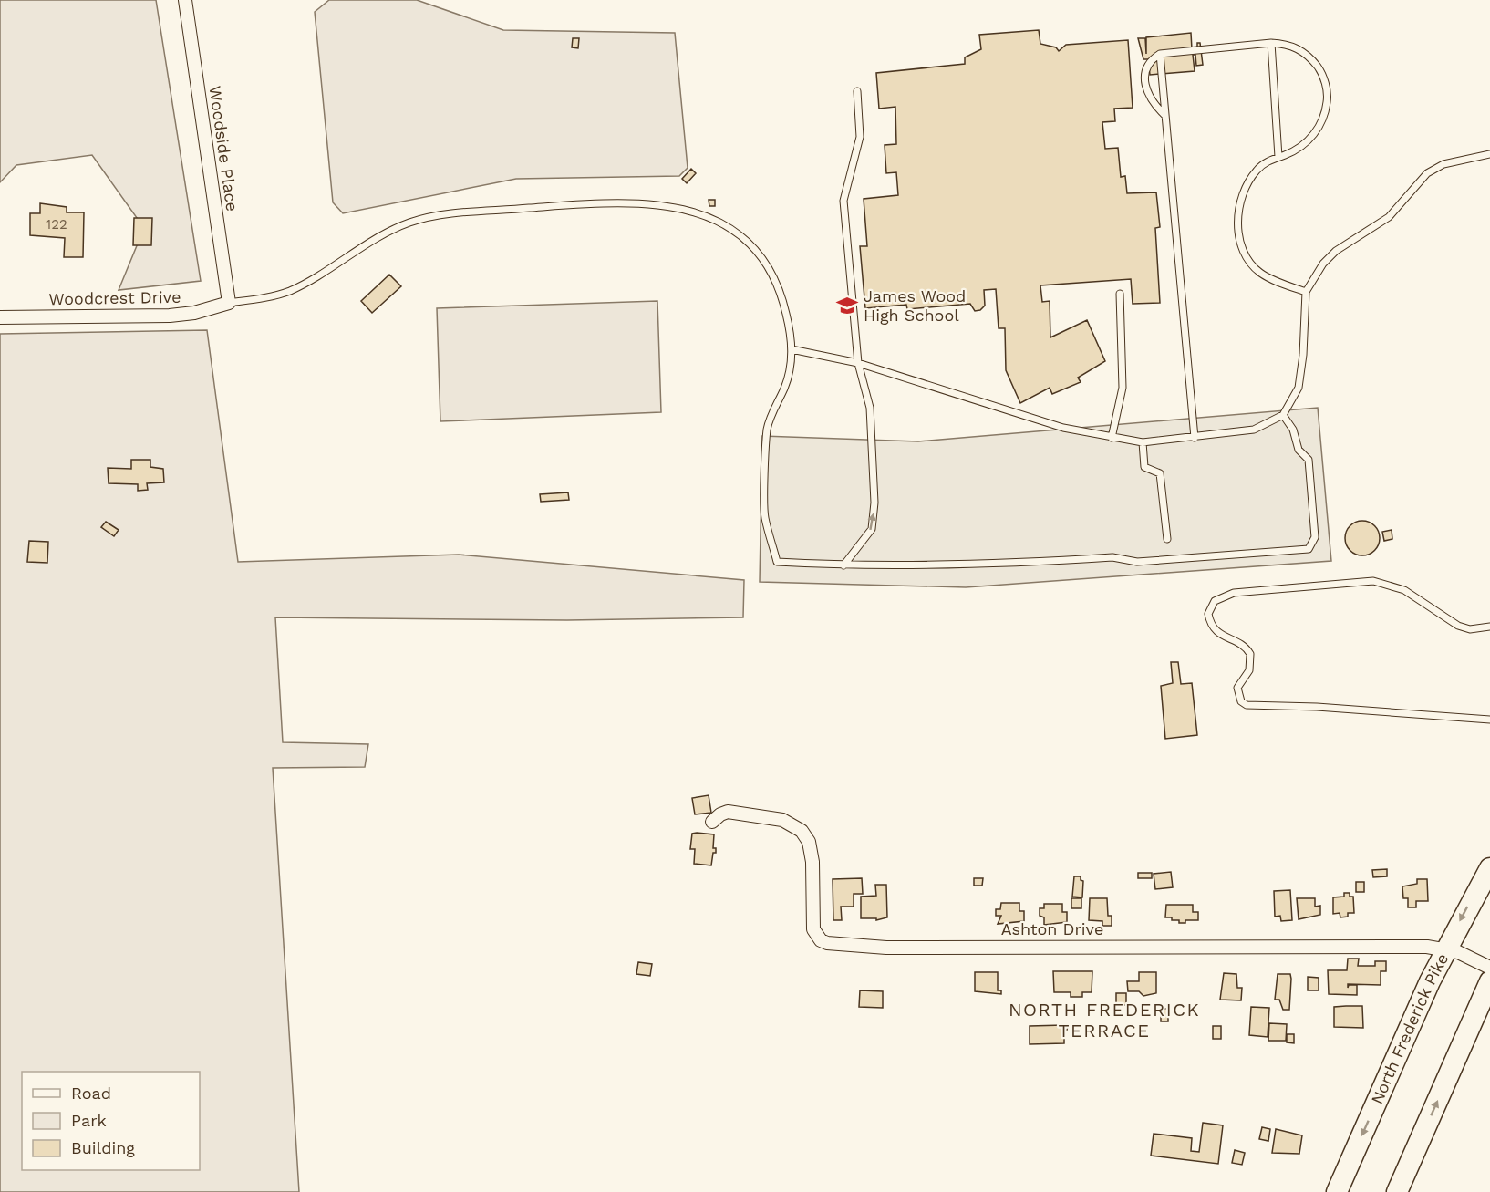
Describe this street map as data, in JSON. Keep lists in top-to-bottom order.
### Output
{
  "streets": {
    "highway": ["North Frederick Pike"],
    "street": ["Woodside Place", "Woodcrest Drive", "Ashton Drive"]
  },
  "crossings": [
    ["Woodside Place", "Woodcrest Drive"],
    ["Ashton Drive", "North Frederick Pike"]
  ],
  "districts": ["NORTH FREDERICK TERRACE"],
  "places": {
    "school or university": ["James Wood High School"]
  },
  "house_numbers": ["122"],
  "legend": ["Road", "Park", "Building"]
}
